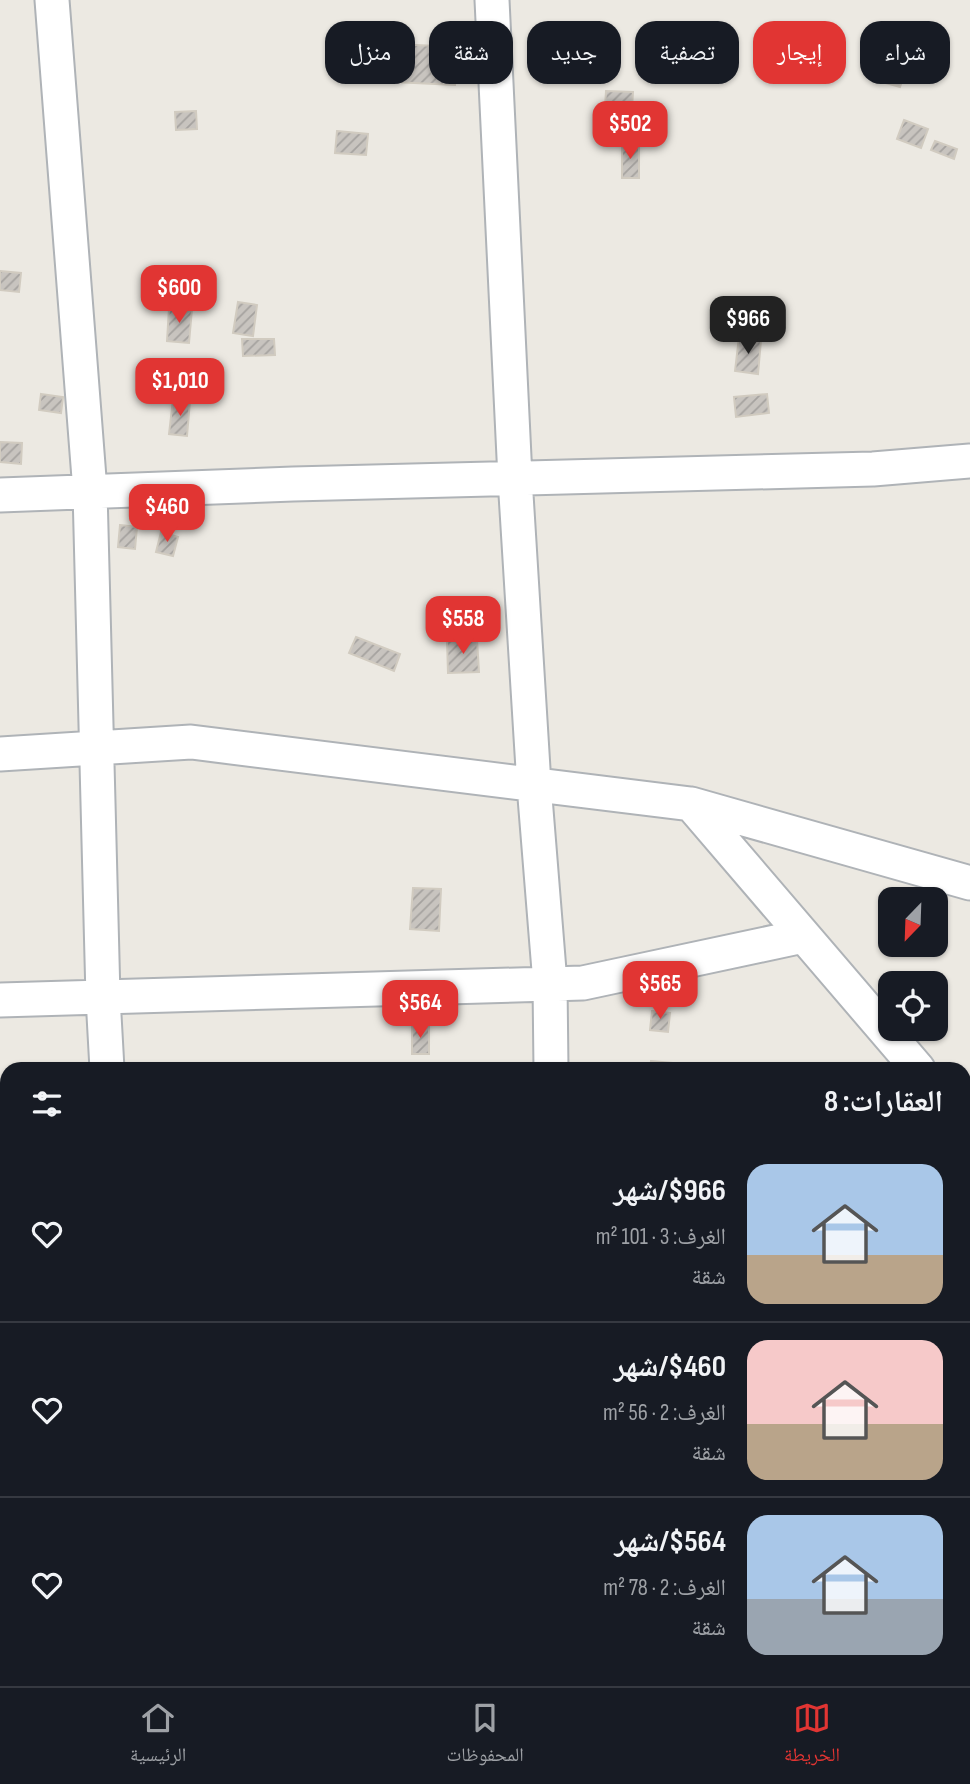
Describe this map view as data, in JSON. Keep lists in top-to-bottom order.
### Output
{
  "north": "bottom left",
  "page": {
    "chip": [
      "شراء",
      "إيجار",
      "تصفية",
      "جديد",
      "شقة",
      "منزل"
    ],
    "price": [
      "$502",
      "$600",
      "$966",
      "$1,010",
      "$460",
      "$558",
      "$565",
      "$564"
    ],
    "heading": "العقارات: 8",
    "list": [
      {
        "name": "$966/شهر",
        "note": "الغرف: 3 · 101 m² · شقة"
      },
      {
        "name": "$460/شهر",
        "note": "الغرف: 2 · 56 m² · شقة"
      },
      {
        "name": "$564/شهر",
        "note": "الغرف: 2 · 78 m² · شقة"
      }
    ],
    "tabs": ["الخريطة", "المحفوظات", "الرئيسية"]
  }
}
